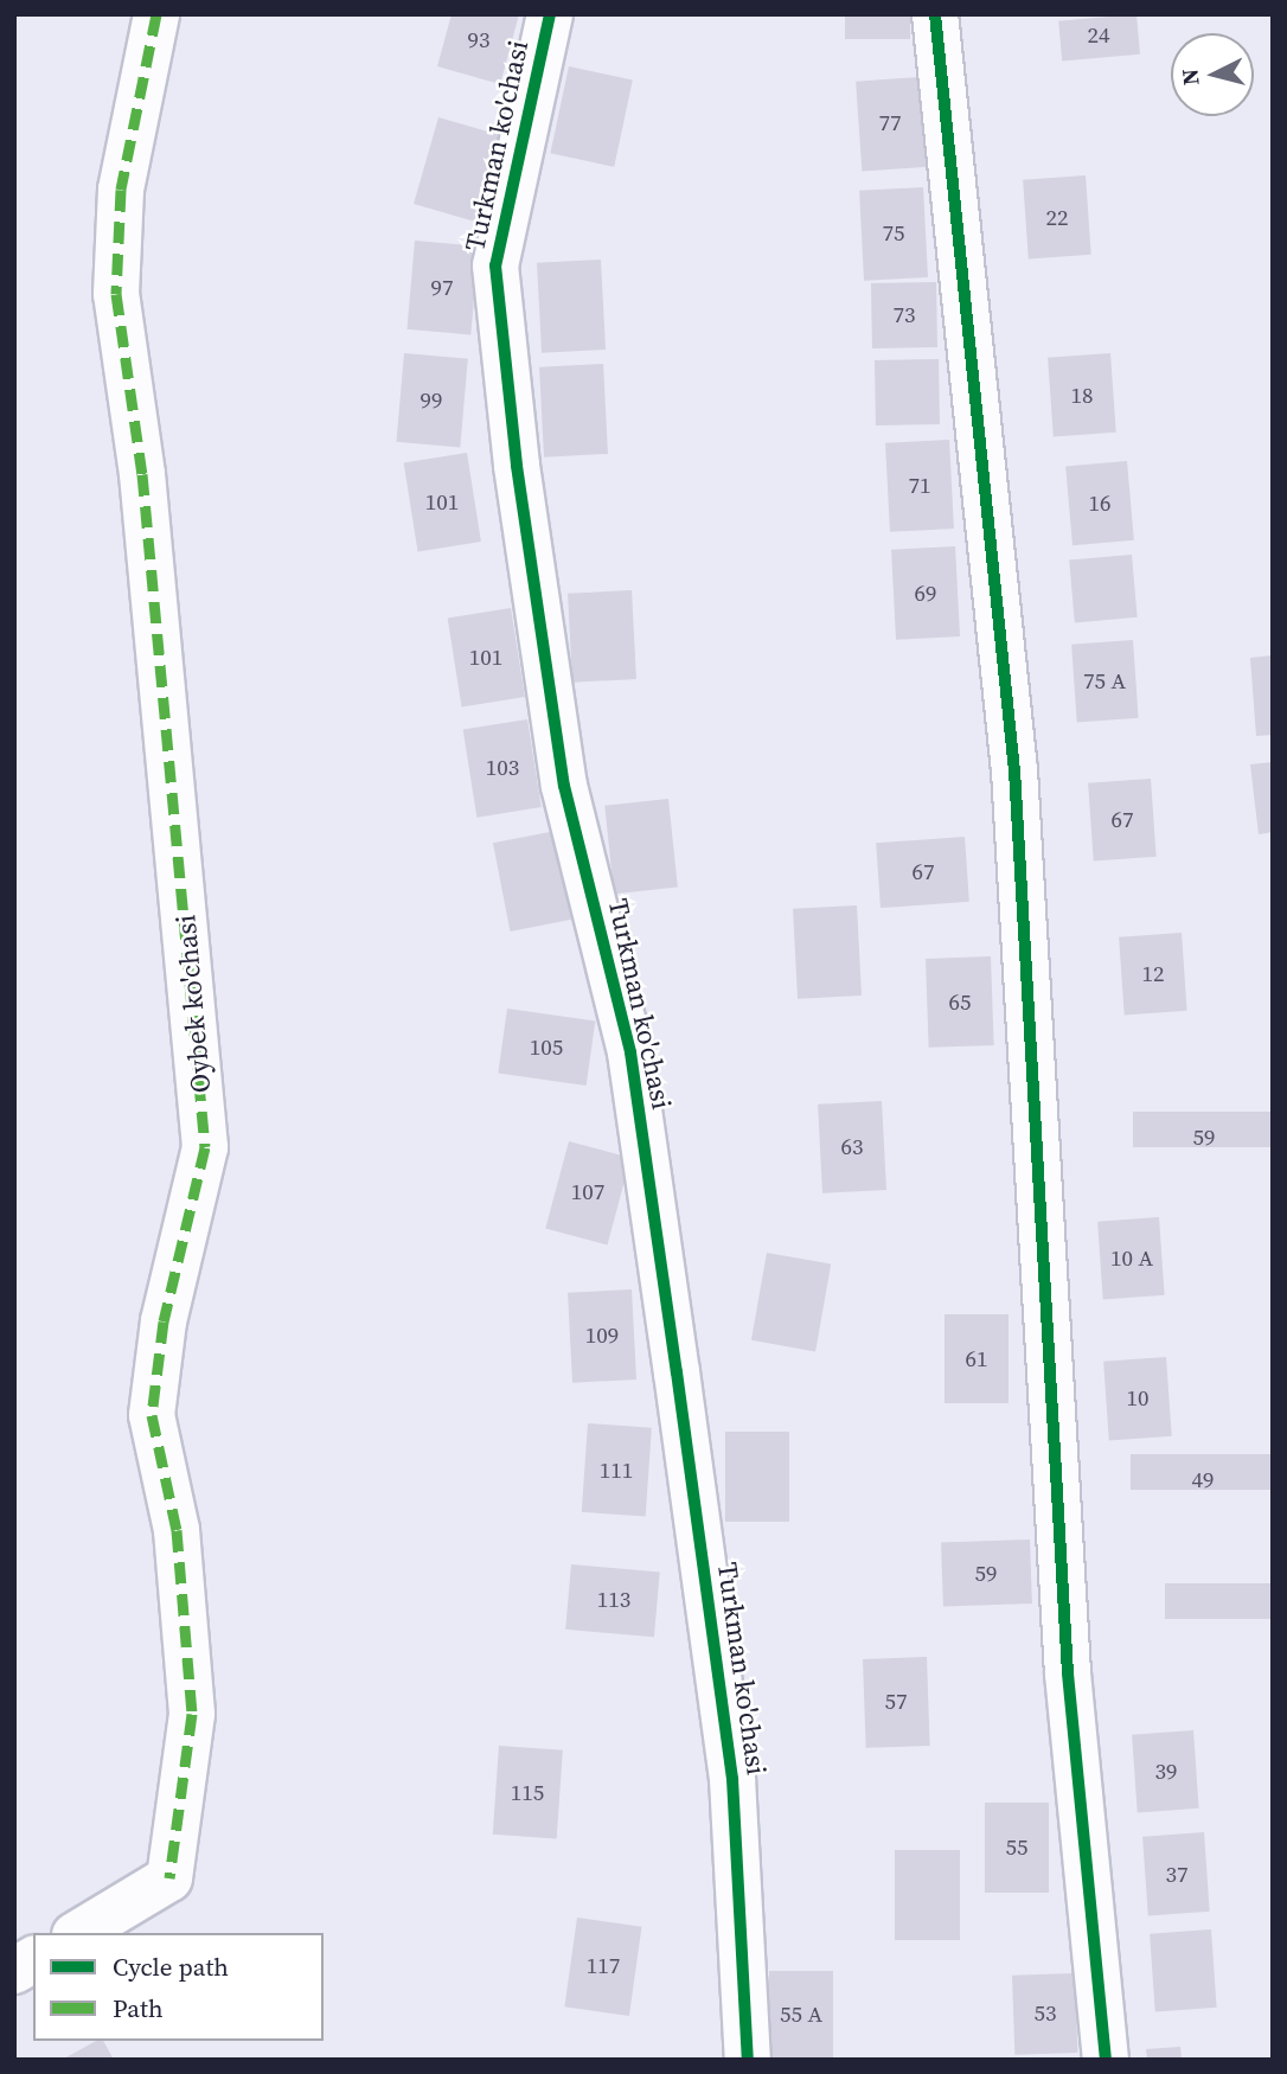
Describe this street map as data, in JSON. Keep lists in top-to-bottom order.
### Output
{
  "streets": {
    "street": ["Turkman ko'chasi", "Oybek ko'chasi"]
  },
  "house_numbers": [
    "24",
    "93",
    "77",
    "22",
    "75",
    "97",
    "73",
    "18",
    "99",
    "71",
    "101",
    "16",
    "69",
    "101",
    "75 А",
    "103",
    "67",
    "67",
    "12",
    "65",
    "105",
    "59",
    "63",
    "107",
    "10 А",
    "109",
    "61",
    "10",
    "111",
    "49",
    "59",
    "113",
    "57",
    "39",
    "115",
    "55",
    "37",
    "117",
    "53",
    "55 А"
  ],
  "legend": ["Cycle path", "Path"],
  "north": "left"
}
